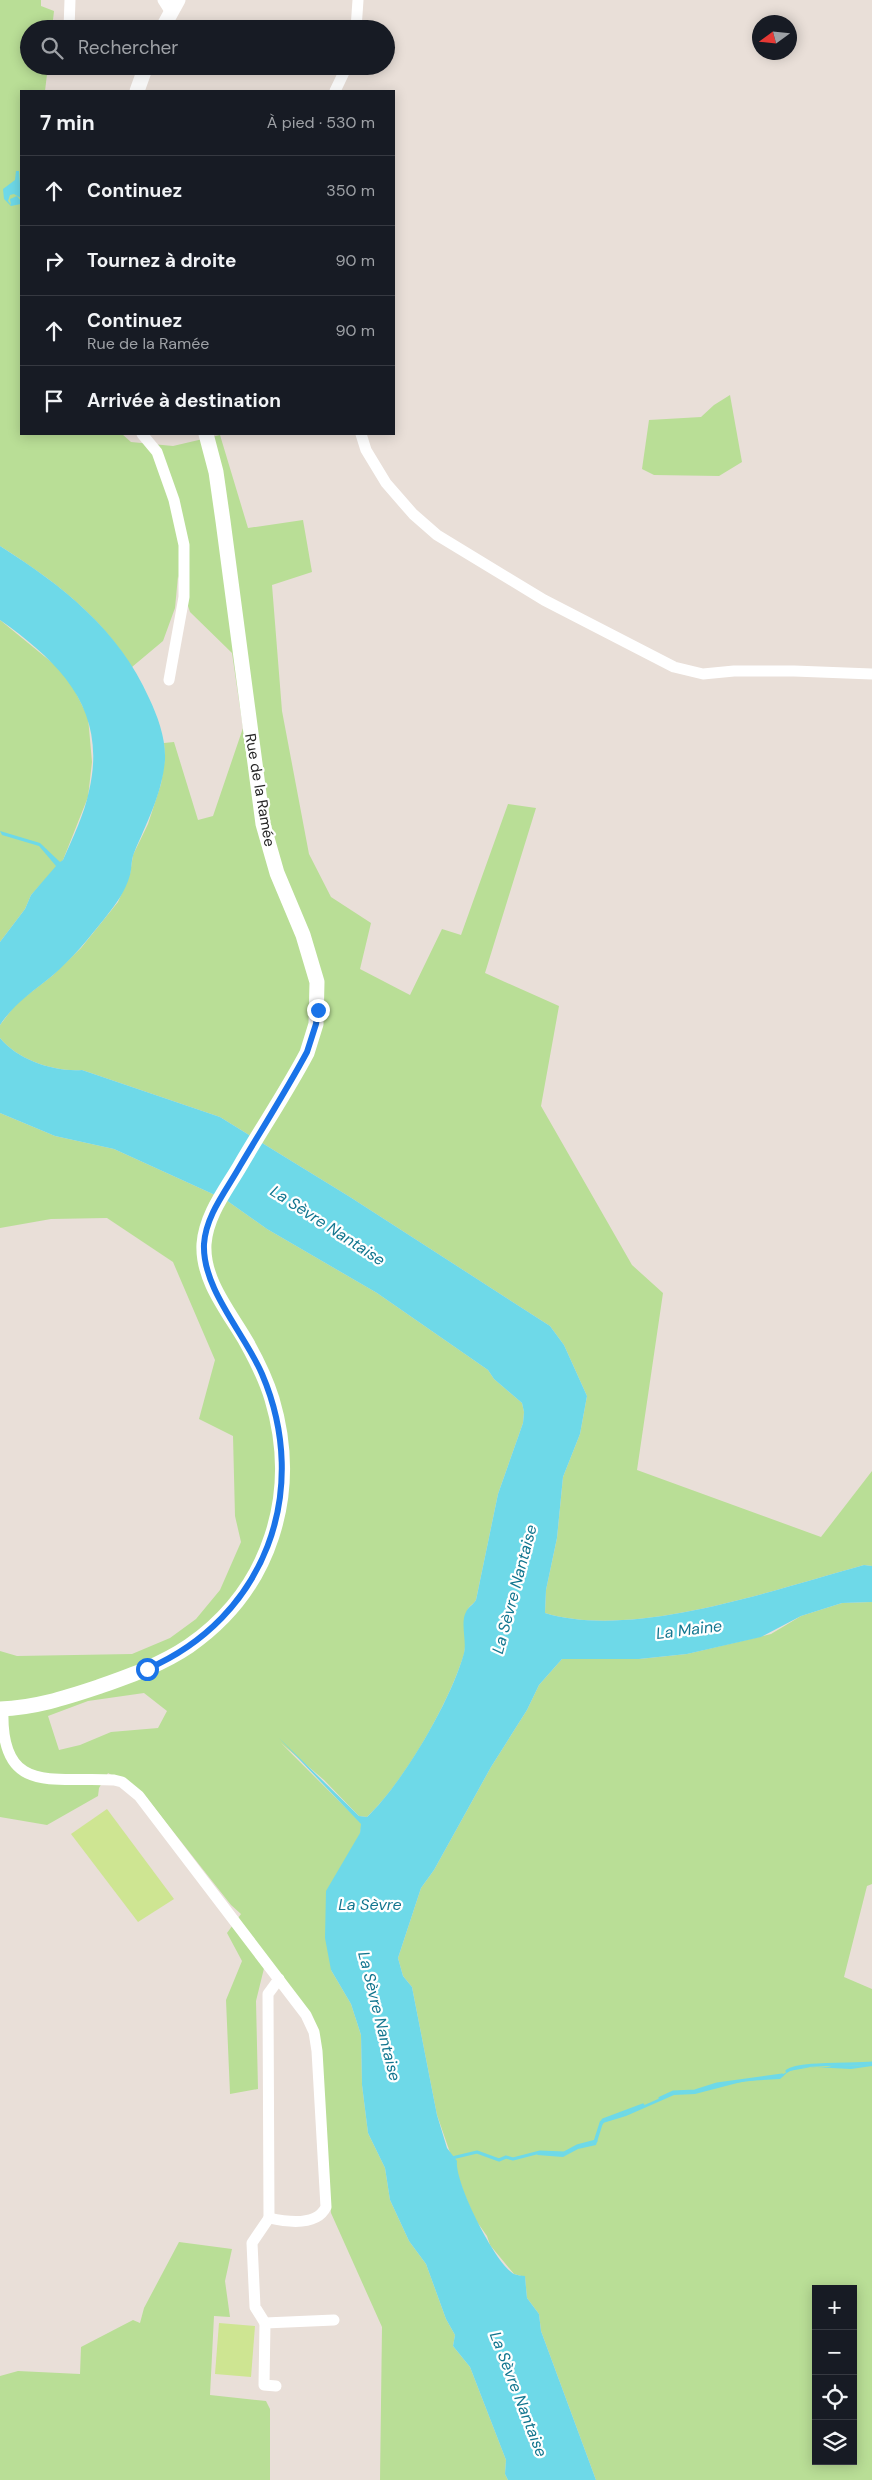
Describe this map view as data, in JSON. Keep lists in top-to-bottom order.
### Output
{
  "streets": {
    "main road": ["Rue de la Ramée"]
  },
  "water": ["La Sèvre Nantaise", "La Maine", "La Sèvre"],
  "north": "left",
  "page": {
    "search": "Rechercher",
    "heading": ["7 min", "À pied · 530 m"],
    "list": [
      ["Continuez", "350 m"],
      ["Tournez à droite", "90 m"],
      ["Continuez", "Rue de la Ramée", "90 m"],
      "Arrivée à destination"
    ],
    "map_buttons": ["+", "−"]
  }
}
